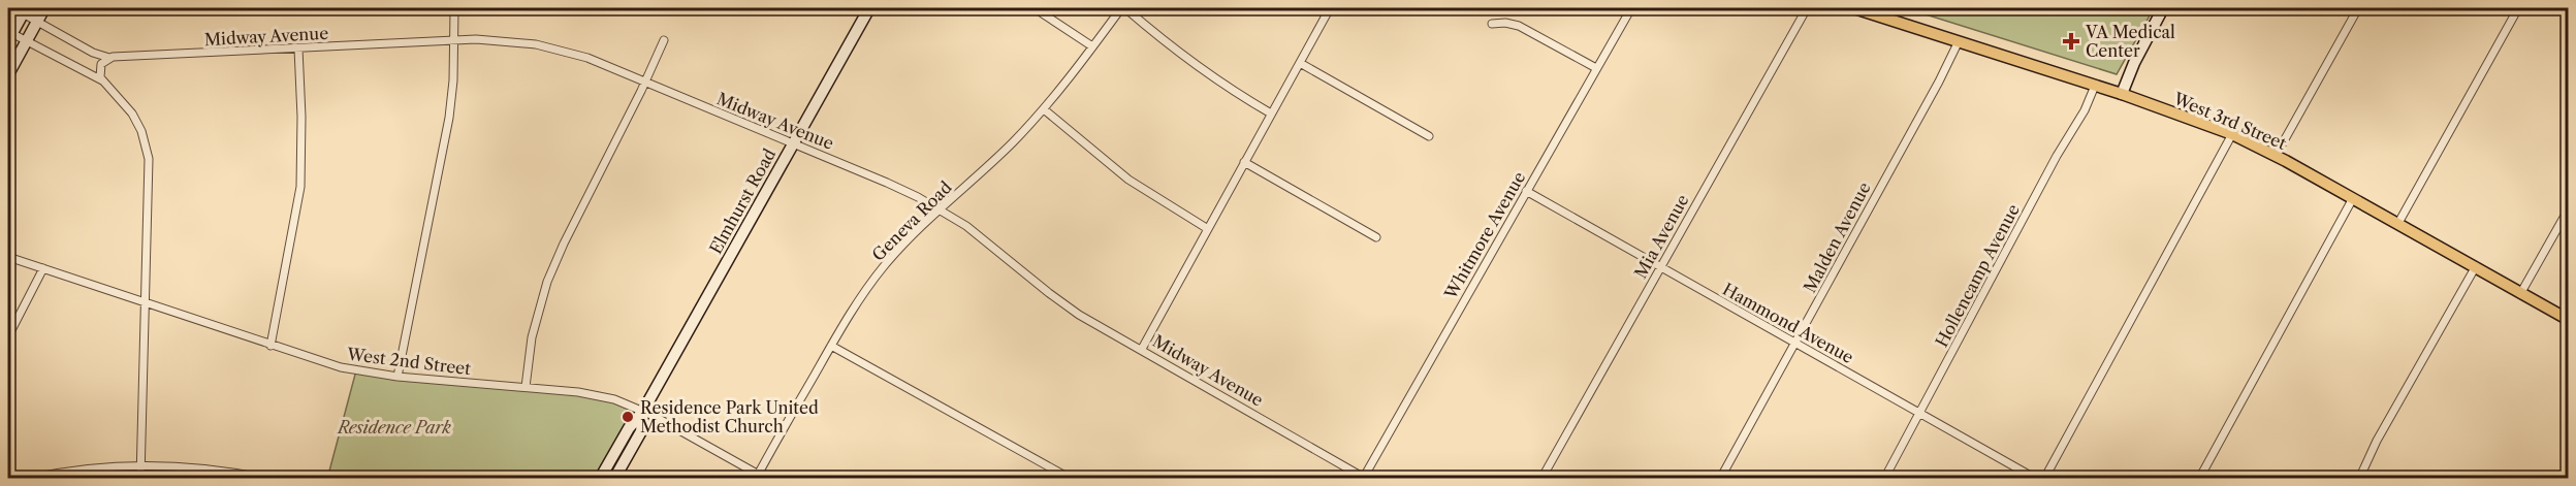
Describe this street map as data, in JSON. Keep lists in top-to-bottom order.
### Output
{
  "streets": {
    "main road": ["West 3rd Street"],
    "street": [
      "Midway Avenue",
      "Elmhurst Road",
      "Geneva Road",
      "Whitmore Avenue",
      "Mia Avenue",
      "Malden Avenue",
      "Hollencamp Avenue",
      "Hammond Avenue",
      "West 2nd Street"
    ]
  },
  "crossings": [
    ["Midway Avenue", "Elmhurst Road"],
    ["Midway Avenue", "Geneva Road"],
    ["Midway Avenue", "Whitmore Avenue"],
    ["West 3rd Street", "Malden Avenue"],
    ["West 3rd Street", "Hollencamp Avenue"],
    ["Elmhurst Road", "West 2nd Street"],
    ["Geneva Road", "West 2nd Street"],
    ["Whitmore Avenue", "Hammond Avenue"],
    ["Mia Avenue", "Hammond Avenue"],
    ["Malden Avenue", "Hammond Avenue"],
    ["Hollencamp Avenue", "Hammond Avenue"]
  ],
  "parks": ["Residence Park"],
  "places": {
    "health": ["VA Medical Center"],
    "other": ["Residence Park United Methodist Church"]
  }
}
